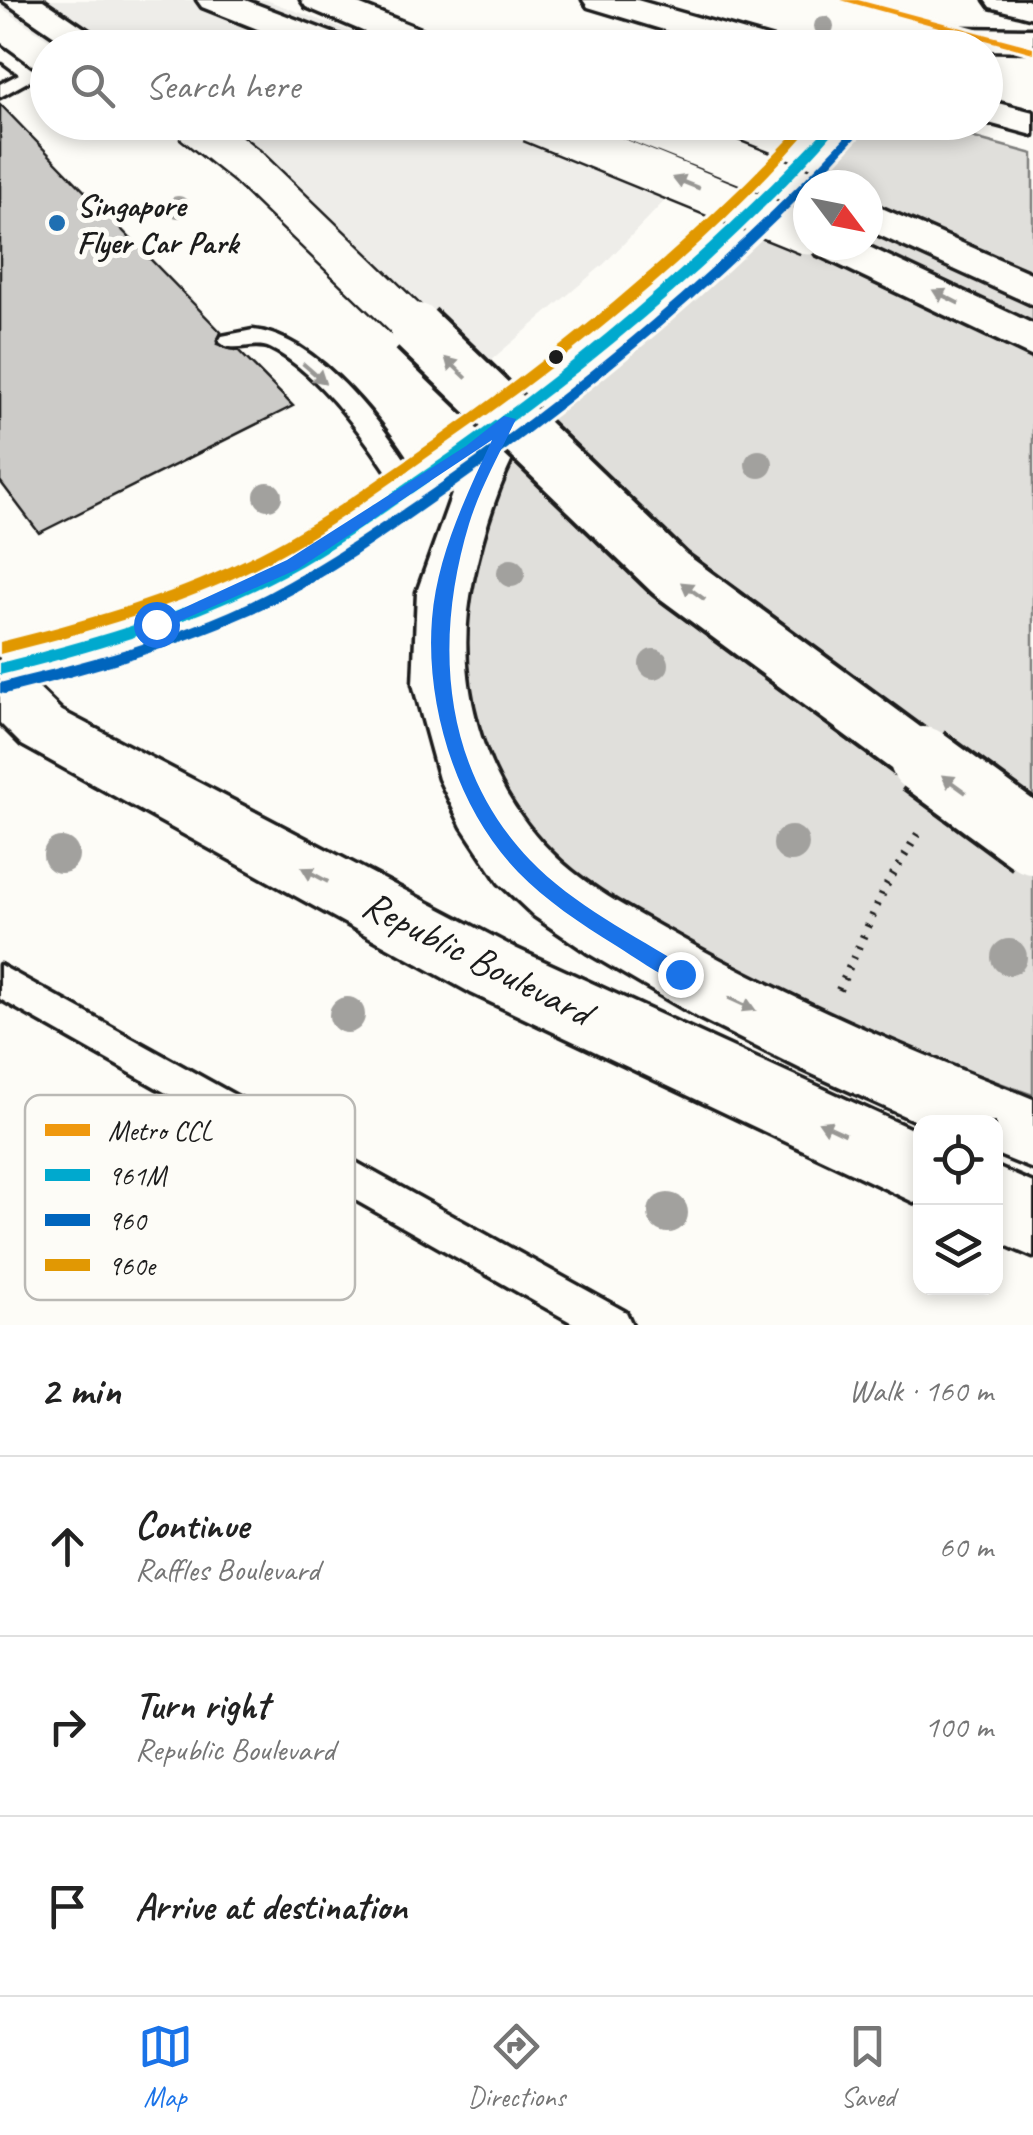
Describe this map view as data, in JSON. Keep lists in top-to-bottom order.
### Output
{
  "streets": {
    "main road": ["Republic Boulevard"]
  },
  "places": ["Singapore Flyer Car Park"],
  "lines": [
    "metro line CCL",
    "transit line 961M",
    "transit line 960",
    "transit line 960e"
  ],
  "legend": [
    "Metro CCL",
    "961M",
    "960",
    "960e"
  ],
  "north": "bottom right",
  "page": {
    "search": "Search here",
    "heading": ["2 min", "Walk · 160 m"],
    "list": [
      ["Continue", "Raffles Boulevard", "60 m"],
      ["Turn right", "Republic Boulevard", "100 m"],
      "Arrive at destination"
    ],
    "nav": ["Map", "Directions", "Saved"]
  }
}
